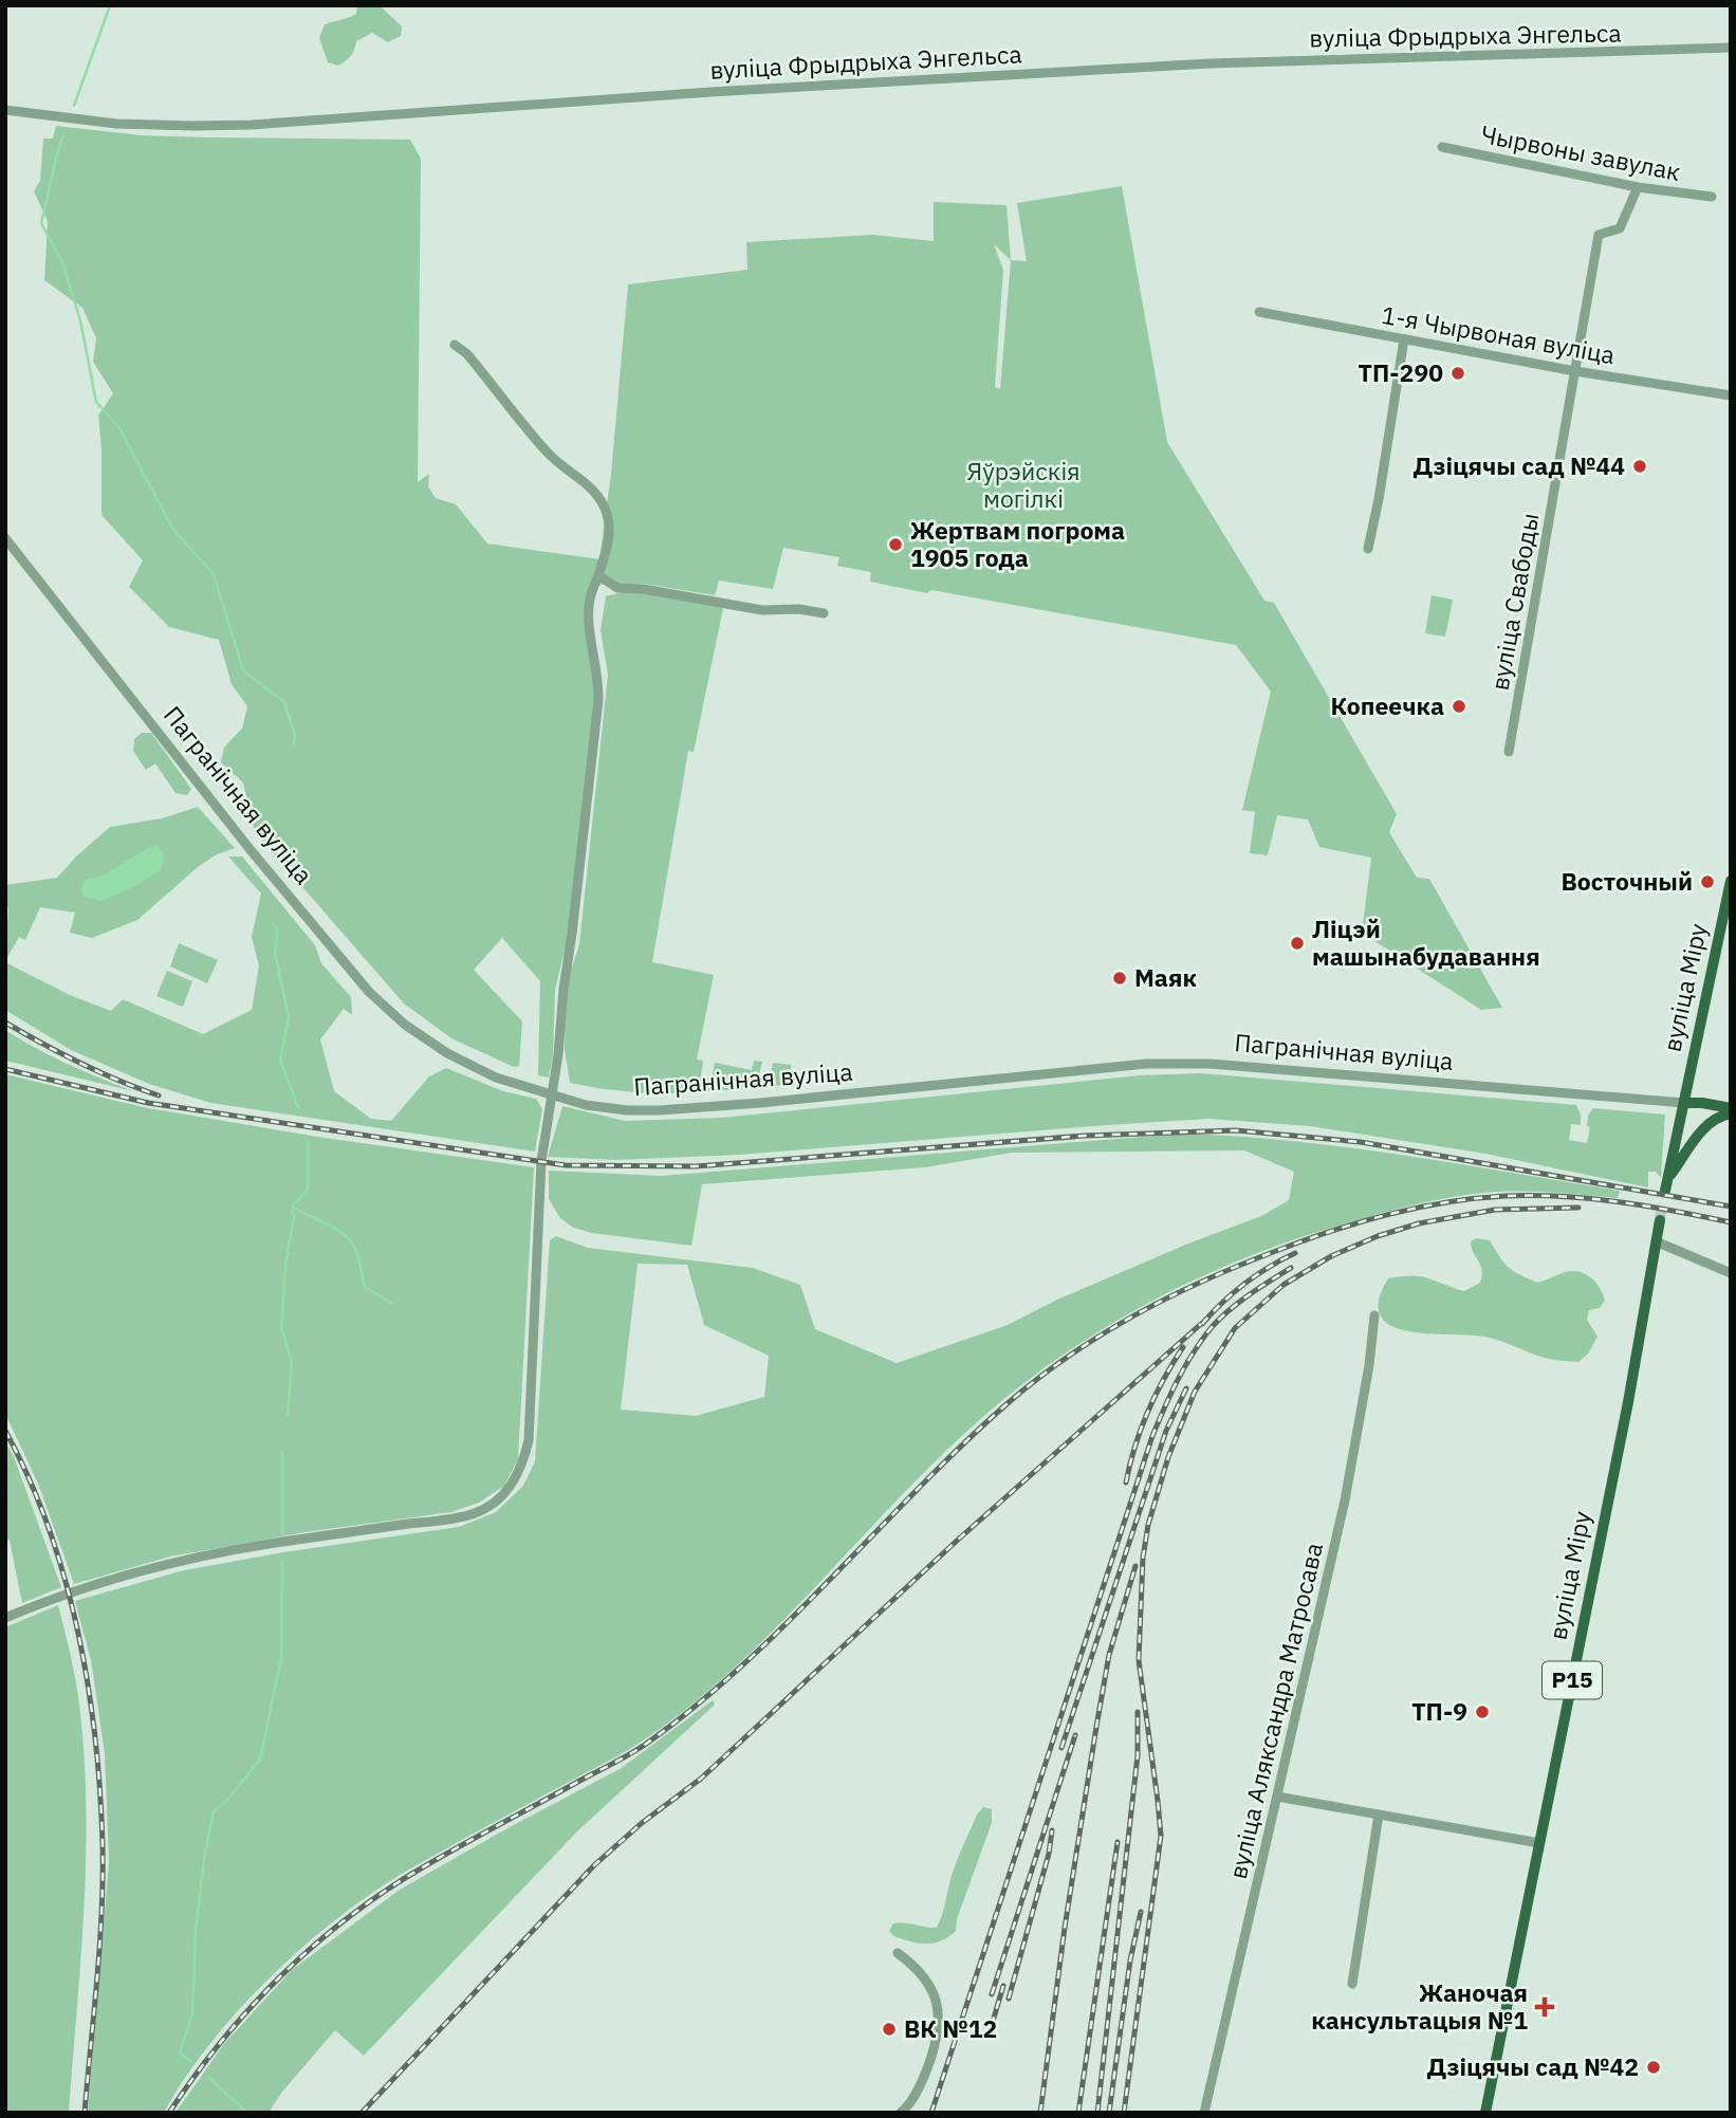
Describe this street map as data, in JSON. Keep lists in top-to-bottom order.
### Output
{
  "streets": {
    "main road": ["Пагранічная вуліца", "вуліца Міру", "Р15"],
    "street": [
      "вуліца Фрыдрыха Энгельса",
      "Чырвоны завулак",
      "1-я Чырвоная вуліца",
      "вуліца Свабоды",
      "вуліца Аляксандра Матросава"
    ]
  },
  "crossings": [
    ["Чырвоны завулак", "вуліца Свабоды"],
    ["1-я Чырвоная вуліца", "вуліца Свабоды"],
    ["Пагранічная вуліца", "вуліца Міру"]
  ],
  "parks": ["Яўрэйскія могілкі"],
  "places": {
    "other": [
      "ТП-290",
      "Дзіцячы сад №44",
      "Жертвам погрома 1905 года",
      "Копеечка",
      "Восточный",
      "Ліцэй машынабудавання",
      "Маяк",
      "ТП-9",
      "ВК №12",
      "Дзіцячы сад №42"
    ],
    "health": ["Жаночая кансультацыя №1"]
  }
}
